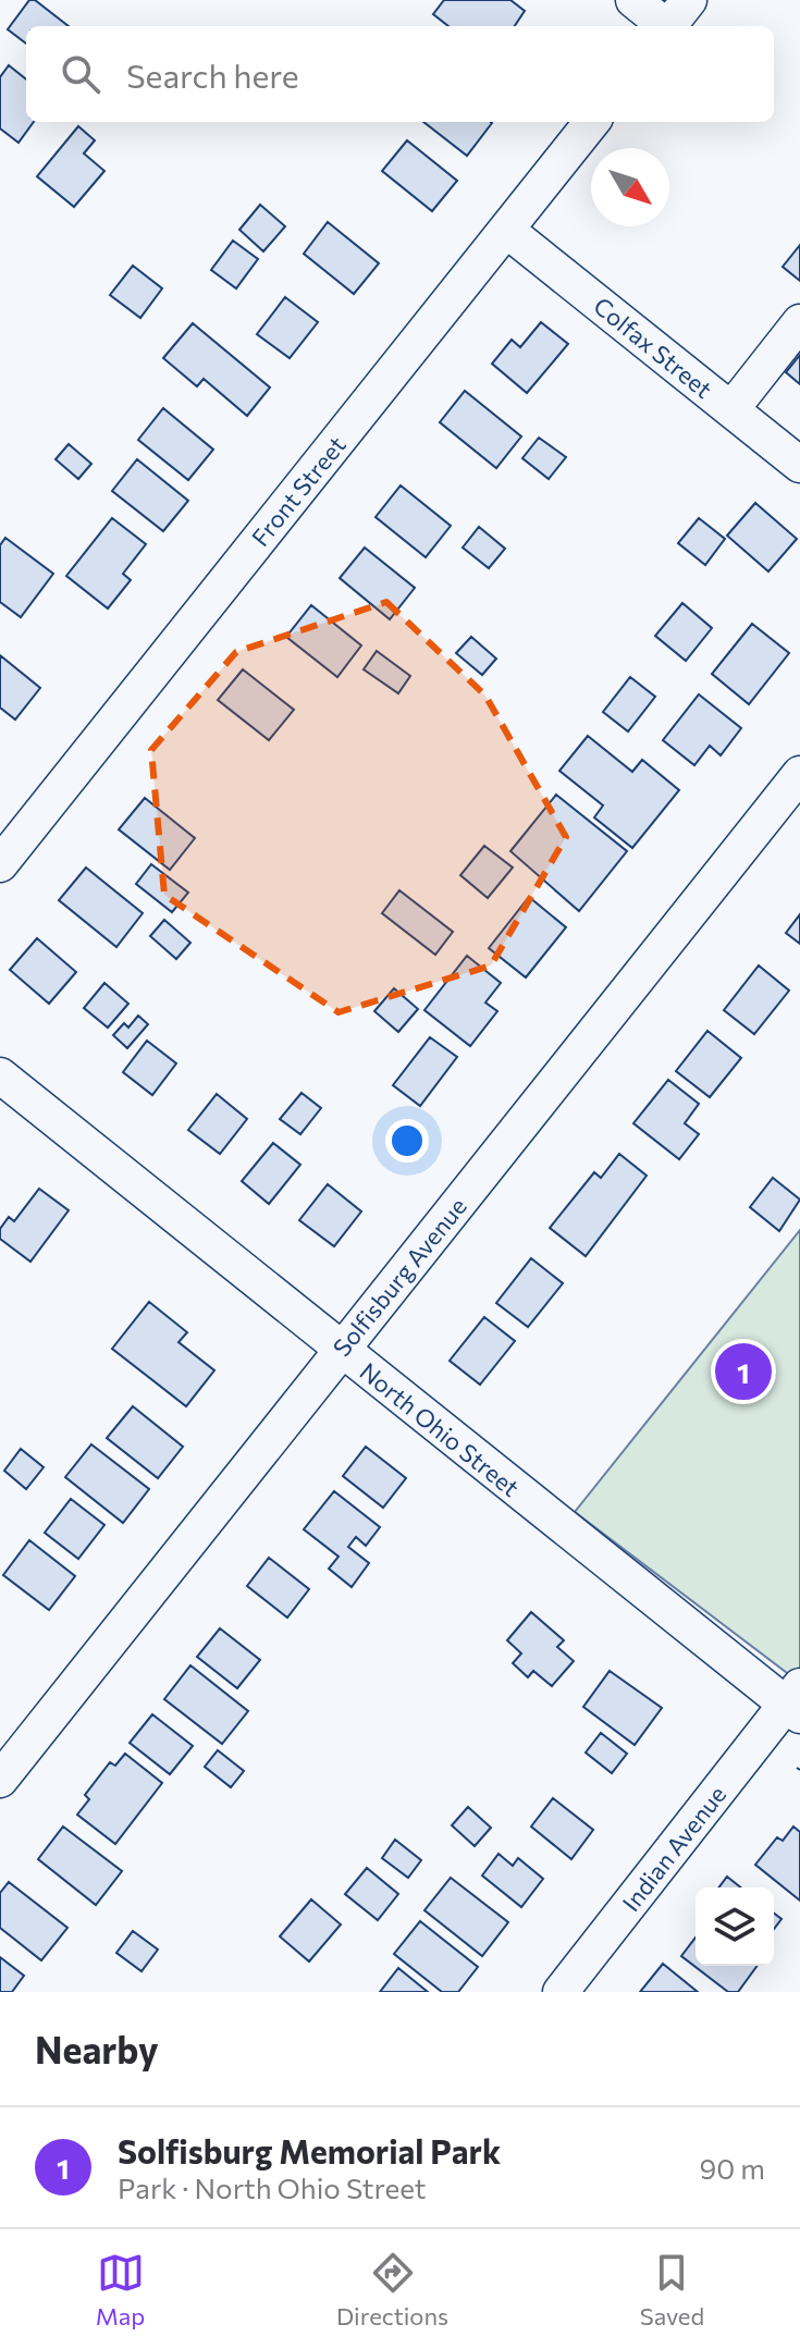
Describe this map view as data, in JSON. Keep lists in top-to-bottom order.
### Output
{
  "streets": {
    "street": [
      "Colfax Street",
      "Front Street",
      "Solfisburg Avenue",
      "North Ohio Street",
      "Indian Avenue"
    ]
  },
  "crossings": [
    ["Colfax Street", "Front Street"],
    ["Solfisburg Avenue", "North Ohio Street"],
    ["North Ohio Street", "Indian Avenue"]
  ],
  "north": "bottom right",
  "page": {
    "search": "Search here",
    "pins": "1",
    "heading": "Nearby",
    "list": [
      {
        "mark": "1",
        "name": "Solfisburg Memorial Park",
        "note": "Park · North Ohio Street",
        "value": "90 m"
      }
    ],
    "nav": ["Map", "Directions", "Saved"]
  }
}
